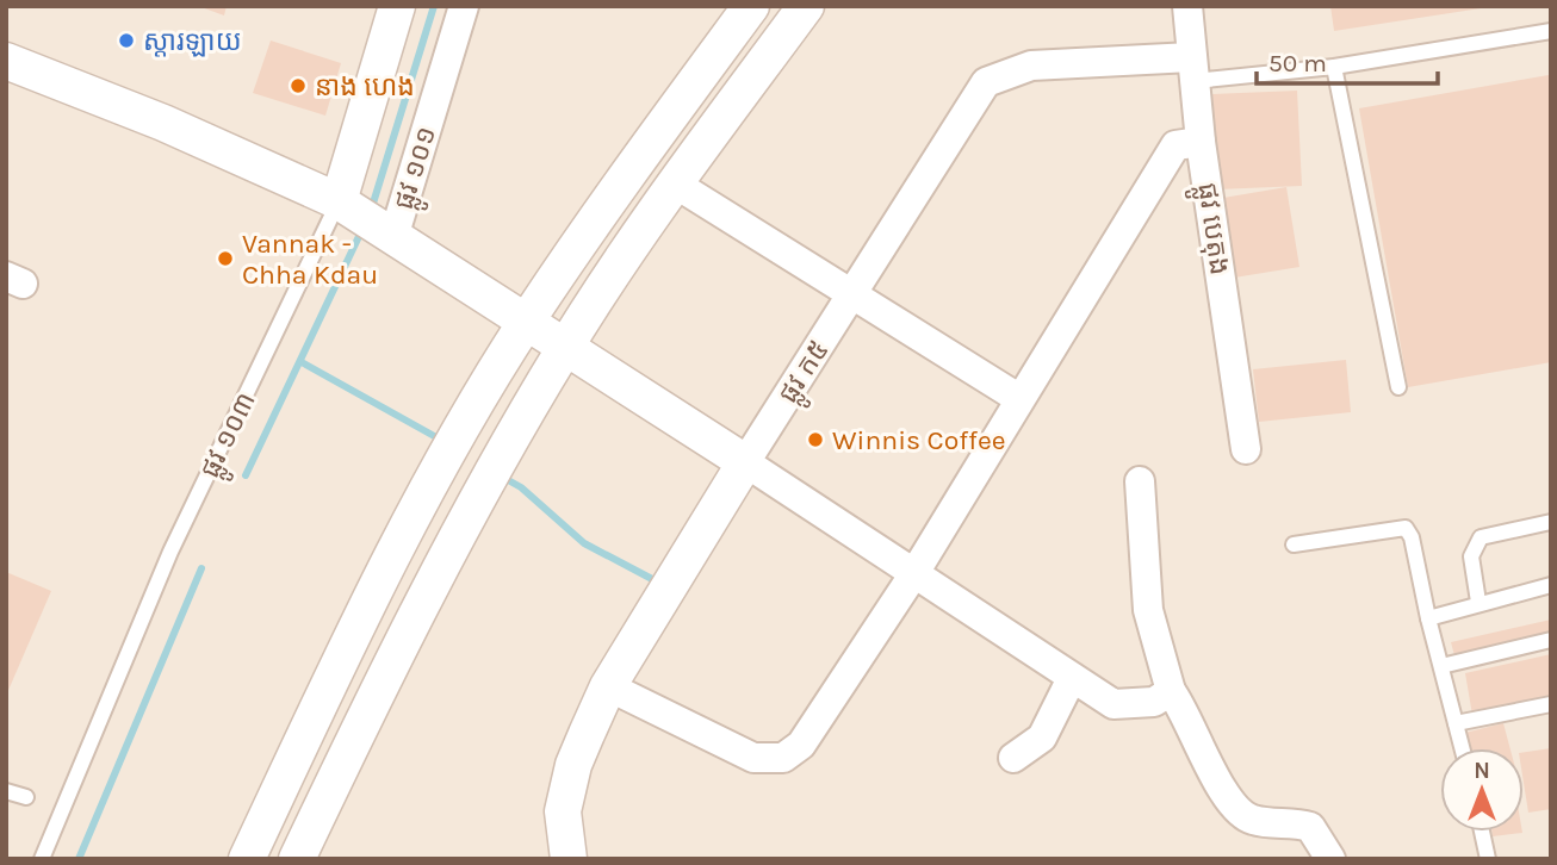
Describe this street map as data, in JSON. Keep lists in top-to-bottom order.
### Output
{
  "streets": {
    "street": [
      "ផ្លូវ ១០១",
      "ផ្លូវ បេតុង",
      "ផ្លូវ ក៥",
      "ផ្លូវ ១០៣"
    ]
  },
  "crossings": [
    ["ផ្លូវ ១០១", "ផ្លូវ ១០៣"],
    ["ផ្លូវ បេតុង", "ផ្លូវ ក៥"]
  ],
  "places": [
    "ស្តារឡាយ",
    "នាង ហេង",
    "Vannak - Chha Kdau",
    "Winnis Coffee"
  ],
  "scale_bar": "50 m",
  "north": "top"
}
